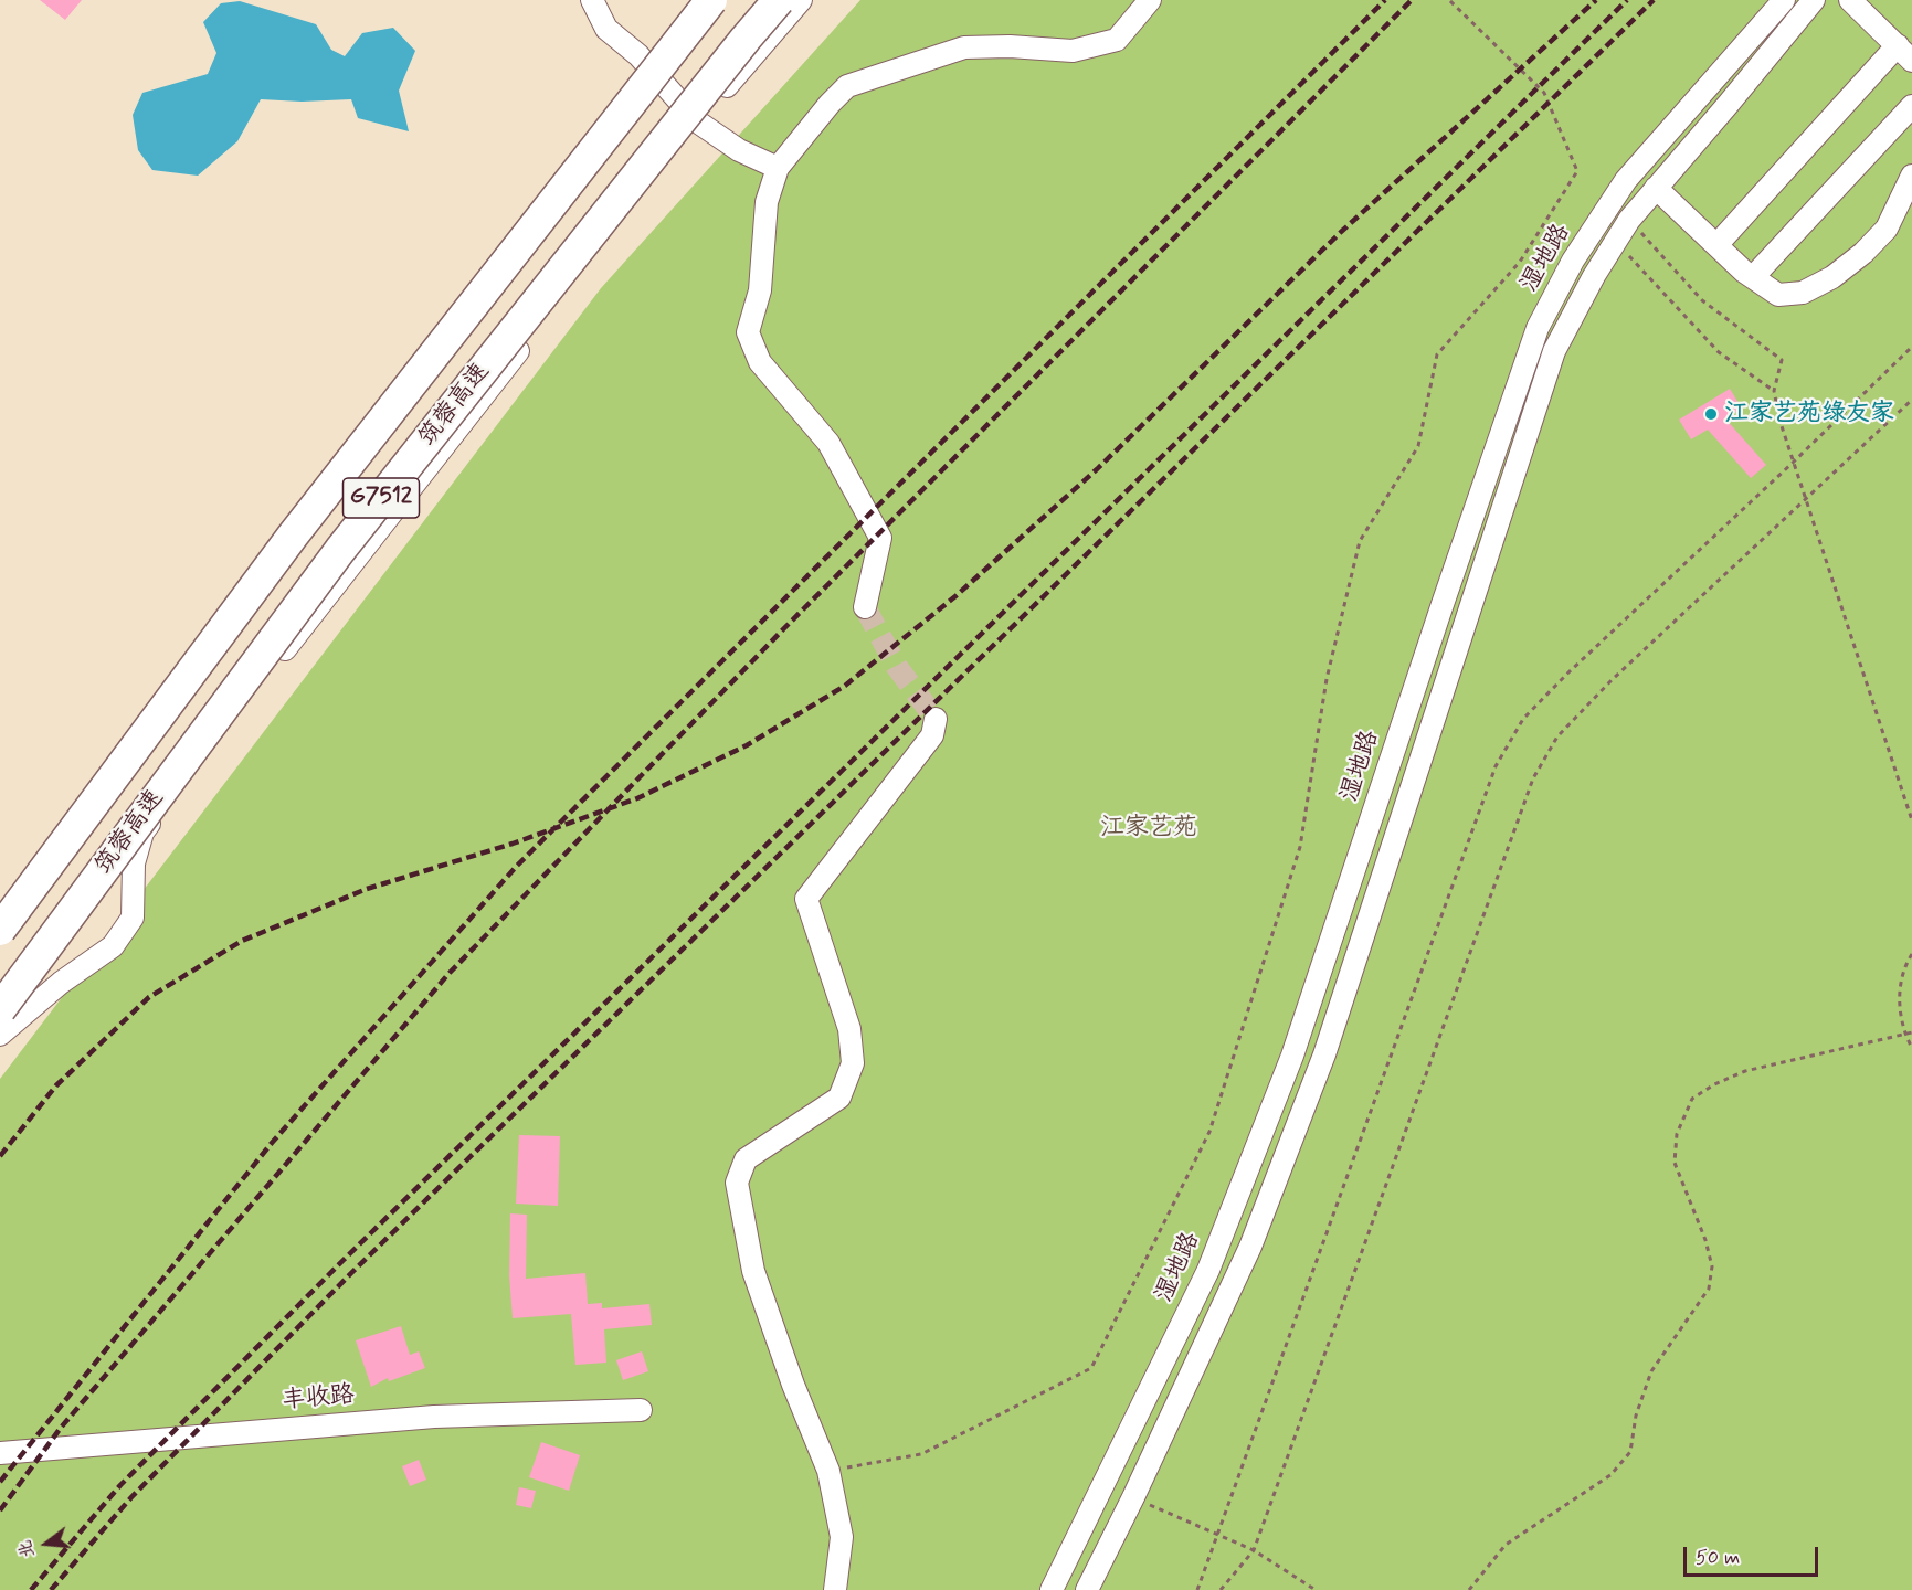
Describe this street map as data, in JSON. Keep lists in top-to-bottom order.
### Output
{
  "streets": {
    "highway": ["筑蓉高速", "G7512"],
    "street": ["湿地路", "丰收路"]
  },
  "parks": ["江家艺苑"],
  "places": ["江家艺苑绿友家"],
  "scale_bar": "50 m",
  "north": "left"
}
